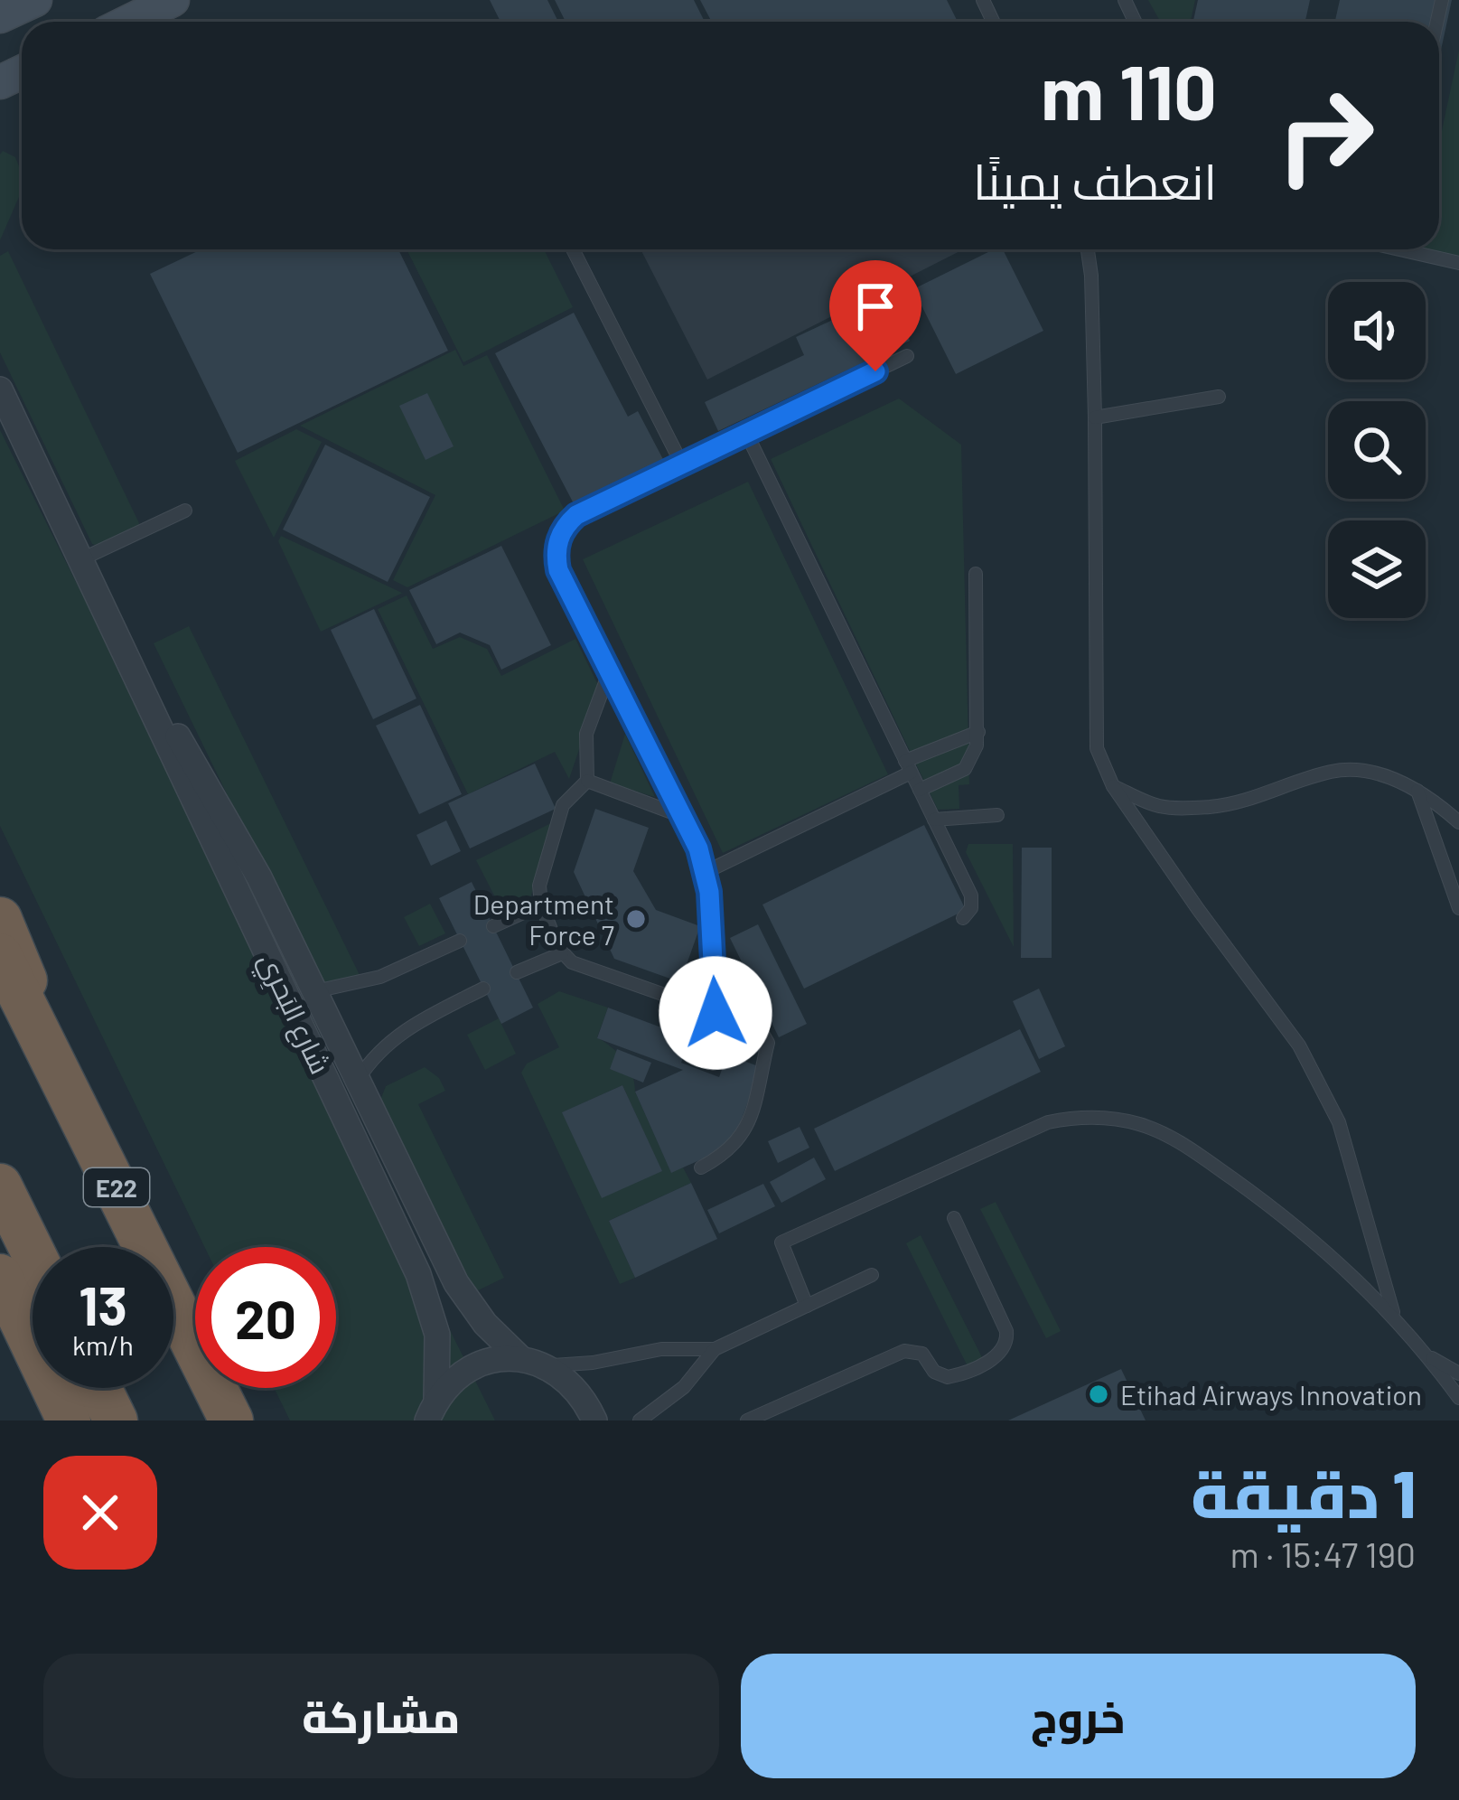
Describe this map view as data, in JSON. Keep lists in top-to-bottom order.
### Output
{
  "streets": {
    "highway": ["E22"],
    "street": ["شارع البَحرِي"]
  },
  "places": ["Department Force 7", "Etihad Airways Innovation"],
  "page": {
    "turn": ["110 m", "انعطف يمينًا"],
    "speed": "13 km/h",
    "limit": "20",
    "heading": ["1 دقيقة", "190 m · 15:47"],
    "buttons": ["خروج", "مشاركة"]
  }
}
